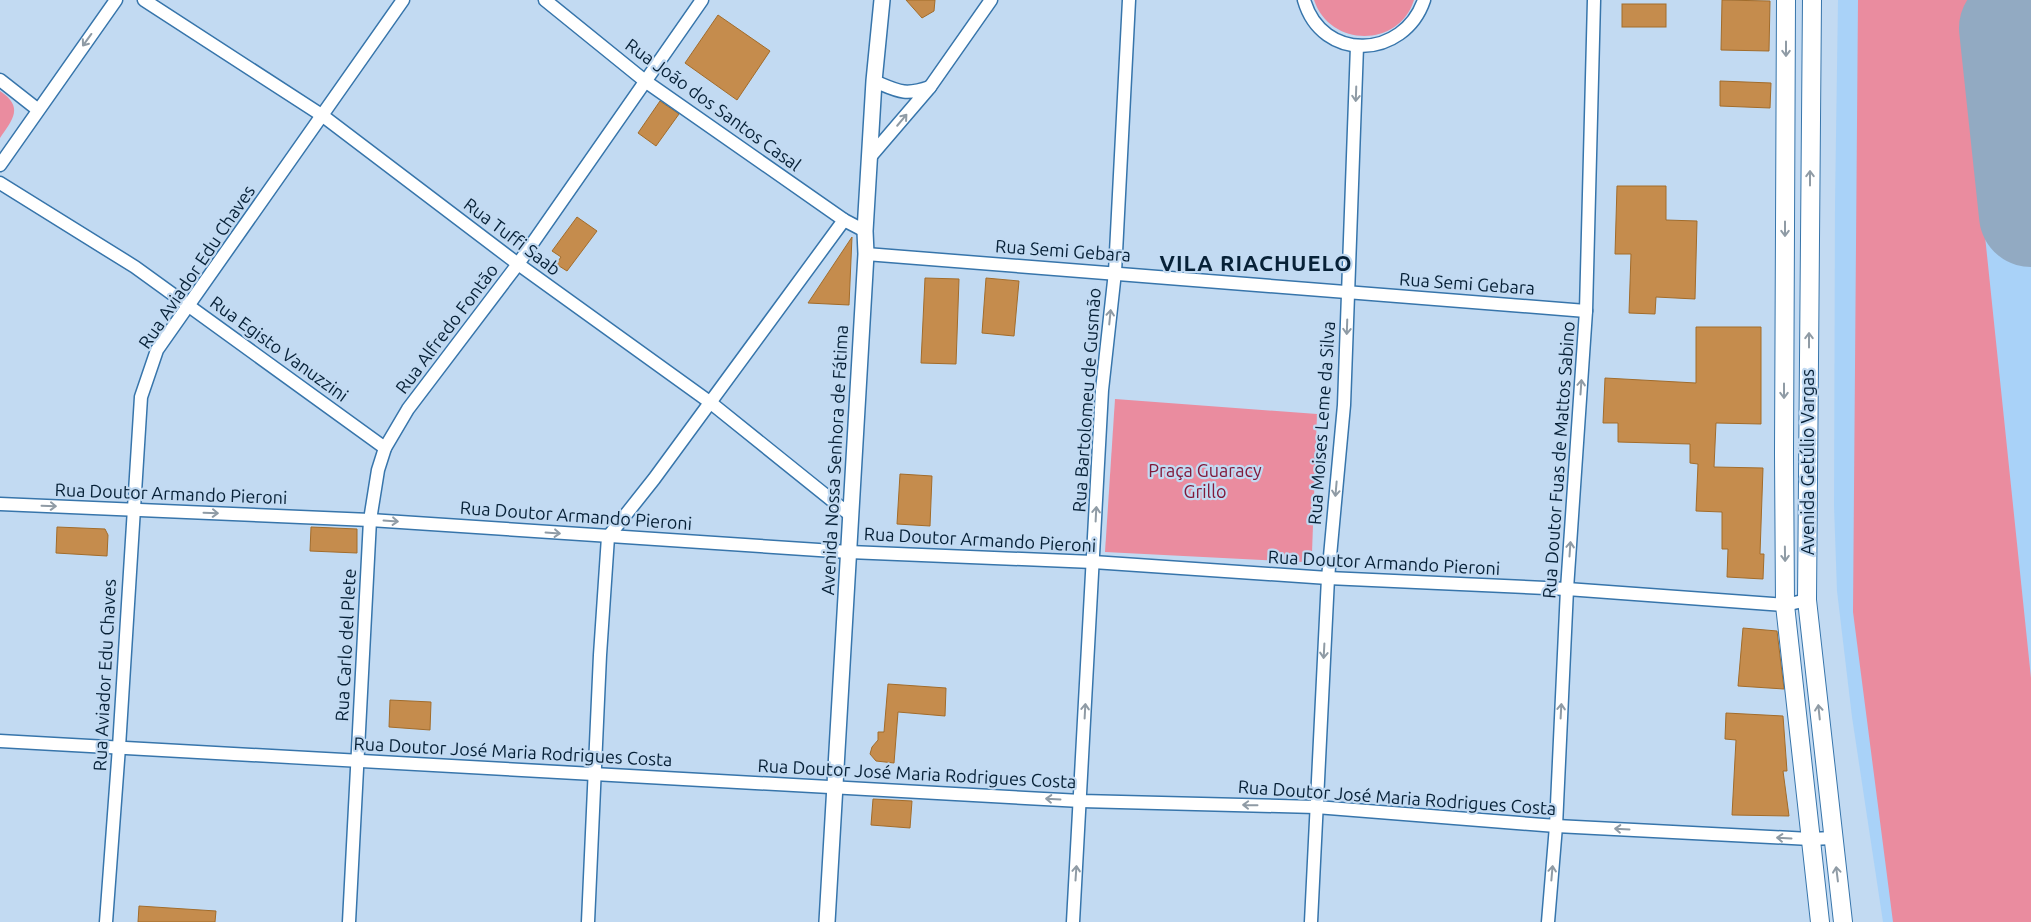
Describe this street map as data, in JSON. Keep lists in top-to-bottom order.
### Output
{
  "streets": {
    "main road": ["Avenida Getúlio Vargas"],
    "street": [
      "Rua João dos Santos Casal",
      "Rua Tuffi Saab",
      "Rua Semi Gebara",
      "Rua Aviador Edu Chaves",
      "Rua Alfredo Fontão",
      "Rua Egisto Vanuzzini",
      "Rua Bartolomeu de Gusmão",
      "Rua Moises Leme da Silva",
      "Avenida Nossa Senhora de Fátima",
      "Rua Doutor Fuas de Mattos Sabino",
      "Rua Doutor Armando Pieroni",
      "Rua Carlo del Plete",
      "Rua Doutor José Maria Rodrigues Costa"
    ]
  },
  "crossings": [
    ["Rua João dos Santos Casal", "Rua Alfredo Fontão"],
    ["Rua João dos Santos Casal", "Avenida Nossa Senhora de Fátima"],
    ["Rua Tuffi Saab", "Rua Aviador Edu Chaves"],
    ["Rua Tuffi Saab", "Rua Alfredo Fontão"],
    ["Rua Tuffi Saab", "Avenida Nossa Senhora de Fátima"],
    ["Rua Semi Gebara", "Rua Bartolomeu de Gusmão"],
    ["Rua Semi Gebara", "Rua Moises Leme da Silva"],
    ["Rua Semi Gebara", "Avenida Nossa Senhora de Fátima"],
    ["Rua Semi Gebara", "Rua Doutor Fuas de Mattos Sabino"],
    ["Rua Aviador Edu Chaves", "Rua Egisto Vanuzzini"],
    ["Rua Aviador Edu Chaves", "Rua Doutor Armando Pieroni"],
    ["Rua Aviador Edu Chaves", "Rua Doutor José Maria Rodrigues Costa"],
    ["Rua Alfredo Fontão", "Rua Egisto Vanuzzini"],
    ["Rua Alfredo Fontão", "Rua Doutor Armando Pieroni"],
    ["Rua Alfredo Fontão", "Rua Carlo del Plete"],
    ["Rua Bartolomeu de Gusmão", "Rua Doutor Armando Pieroni"],
    ["Rua Bartolomeu de Gusmão", "Rua Doutor José Maria Rodrigues Costa"],
    ["Rua Moises Leme da Silva", "Rua Doutor Armando Pieroni"],
    ["Rua Moises Leme da Silva", "Rua Doutor José Maria Rodrigues Costa"],
    ["Avenida Nossa Senhora de Fátima", "Rua Doutor Armando Pieroni"],
    ["Avenida Nossa Senhora de Fátima", "Rua Doutor José Maria Rodrigues Costa"],
    ["Rua Doutor Fuas de Mattos Sabino", "Rua Doutor Armando Pieroni"],
    ["Rua Doutor Fuas de Mattos Sabino", "Rua Doutor José Maria Rodrigues Costa"],
    ["Avenida Getúlio Vargas", "Rua Doutor Armando Pieroni"],
    ["Avenida Getúlio Vargas", "Rua Doutor José Maria Rodrigues Costa"],
    ["Rua Doutor Armando Pieroni", "Rua Carlo del Plete"],
    ["Rua Carlo del Plete", "Rua Doutor José Maria Rodrigues Costa"]
  ],
  "one_way": [
    "Rua Bartolomeu de Gusmão",
    "Rua Moises Leme da Silva",
    "Rua Doutor Fuas de Mattos Sabino",
    "Rua Doutor José Maria Rodrigues Costa"
  ],
  "districts": ["VILA RIACHUELO"],
  "parks": ["Praça Guaracy Grillo"]
}
